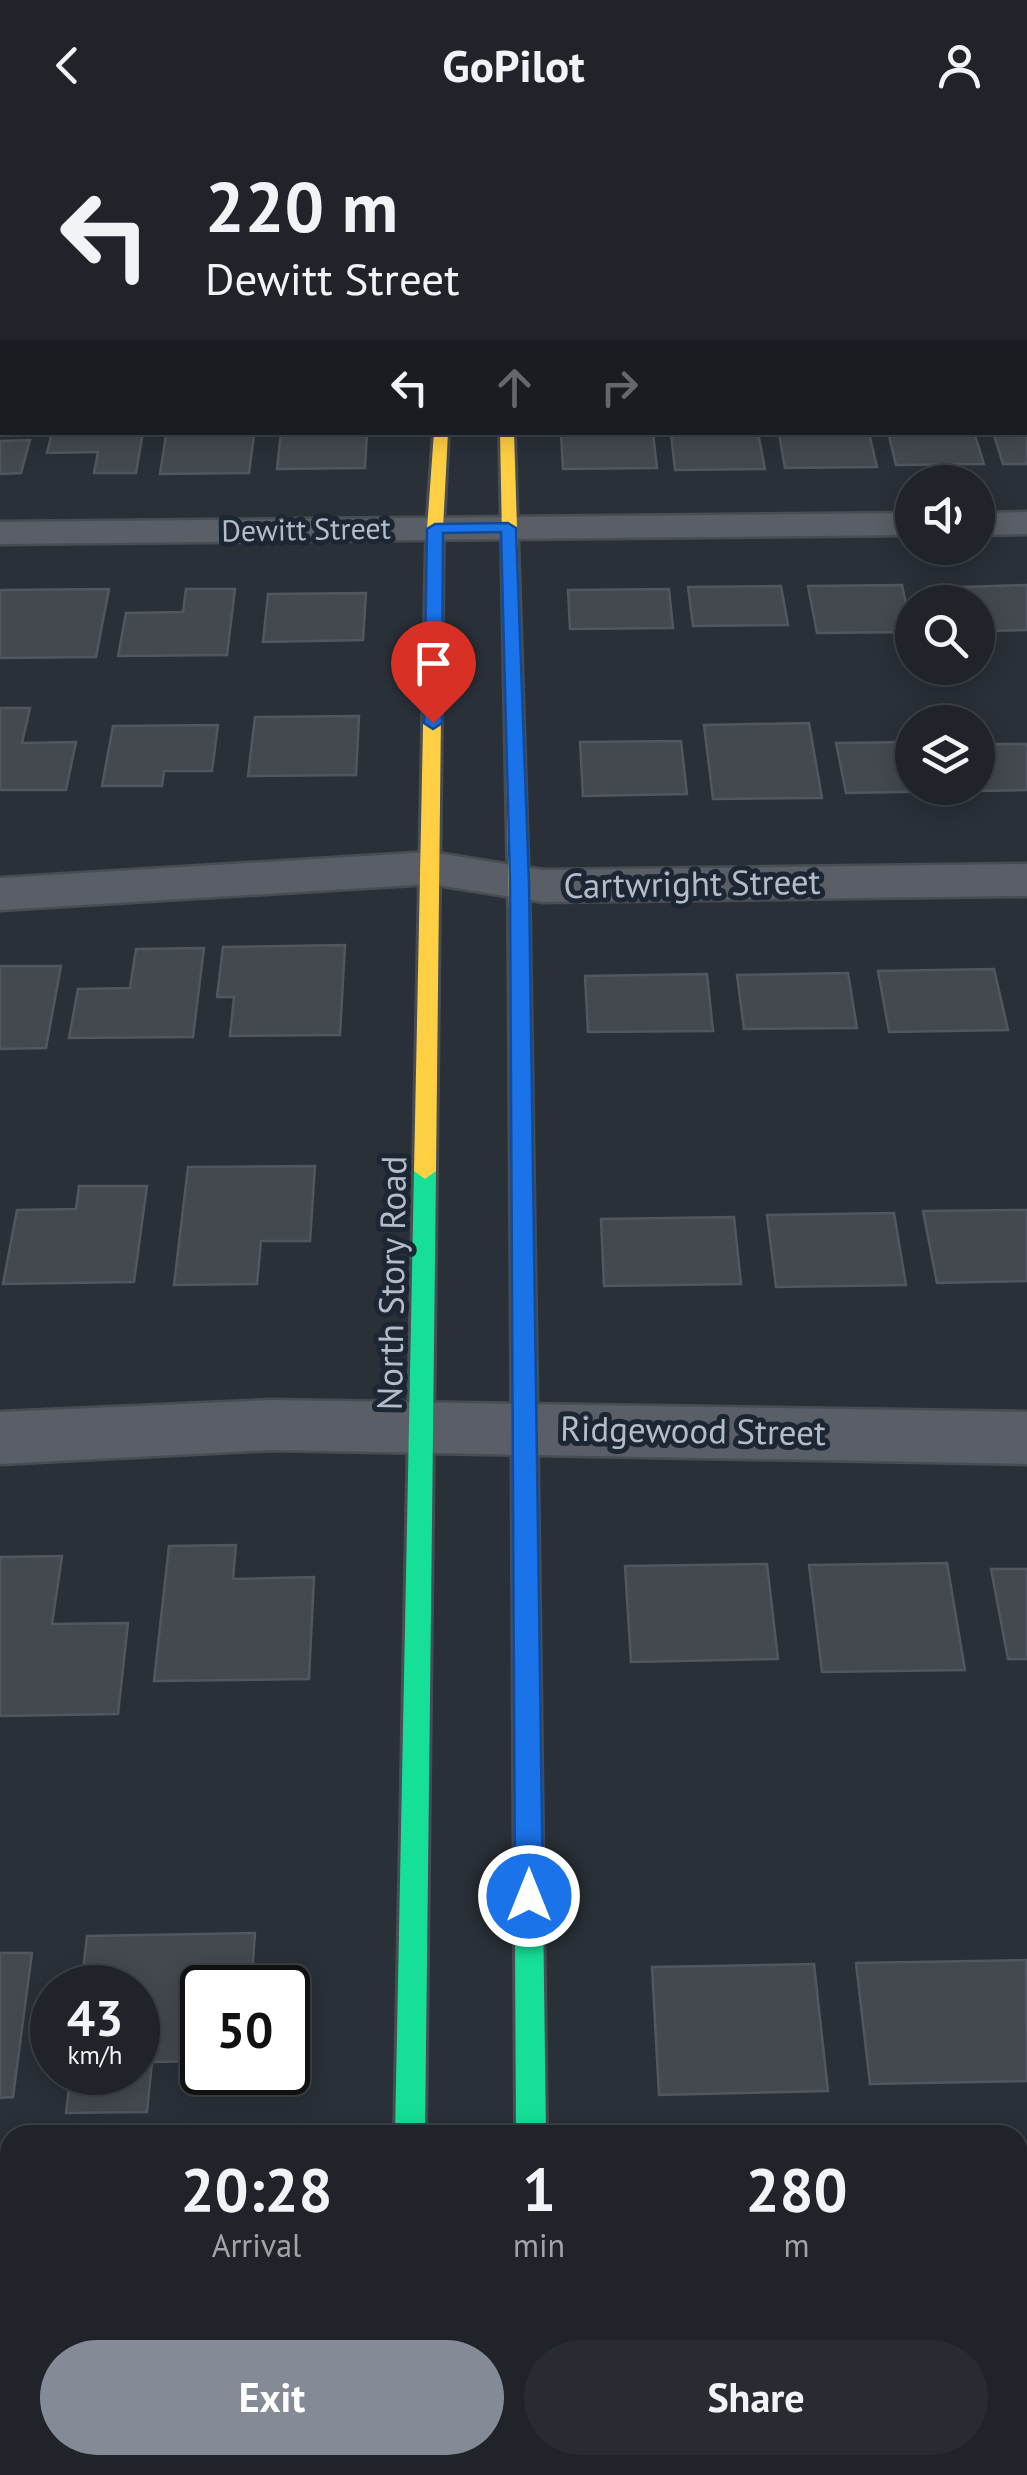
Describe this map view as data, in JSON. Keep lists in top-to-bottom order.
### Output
{
  "streets": {
    "main road": ["North Story Road"],
    "street": ["Dewitt Street", "Cartwright Street", "Ridgewood Street"]
  },
  "crossings": [
    ["Dewitt Street", "North Story Road"],
    ["Cartwright Street", "North Story Road"],
    ["North Story Road", "Ridgewood Street"]
  ],
  "page": {
    "header": "GoPilot",
    "turn": ["220 m", "Dewitt Street"],
    "speed": "43 km/h",
    "limit": "50",
    "eta": [
      "20:28",
      "Arrival",
      "1",
      "min",
      "280",
      "m"
    ],
    "buttons": ["Exit", "Share"]
  }
}
